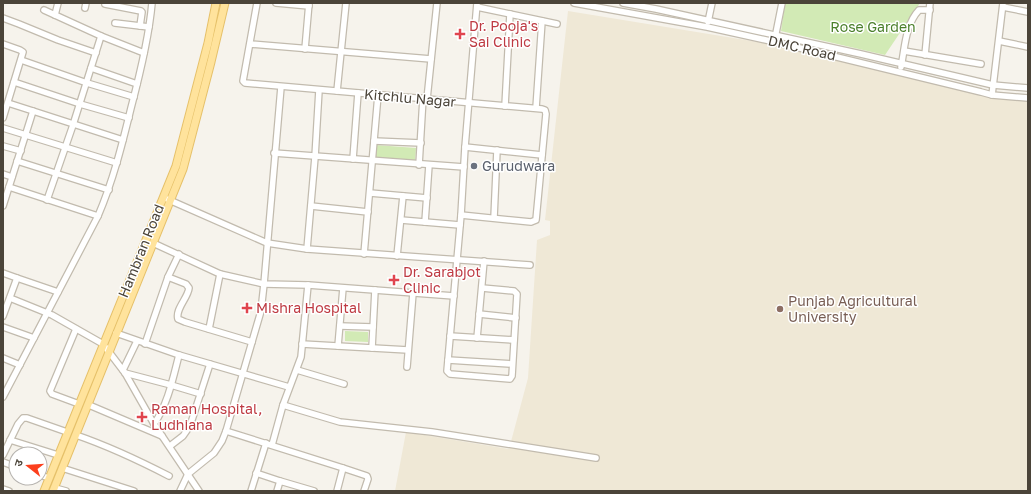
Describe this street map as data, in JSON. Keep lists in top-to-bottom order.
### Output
{
  "streets": {
    "main road": ["Hambran Road"],
    "street": ["DMC Road", "Kitchlu Nagar"]
  },
  "parks": ["Rose Garden"],
  "places": {
    "health": [
      "Dr. Pooja's Sai Clinic",
      "Dr. Sarabjot Clinic",
      "Mishra Hospital",
      "Raman Hospital, Ludhiana"
    ],
    "other": ["Gurudwara", "Punjab Agricultural University"]
  },
  "north": "left"
}
